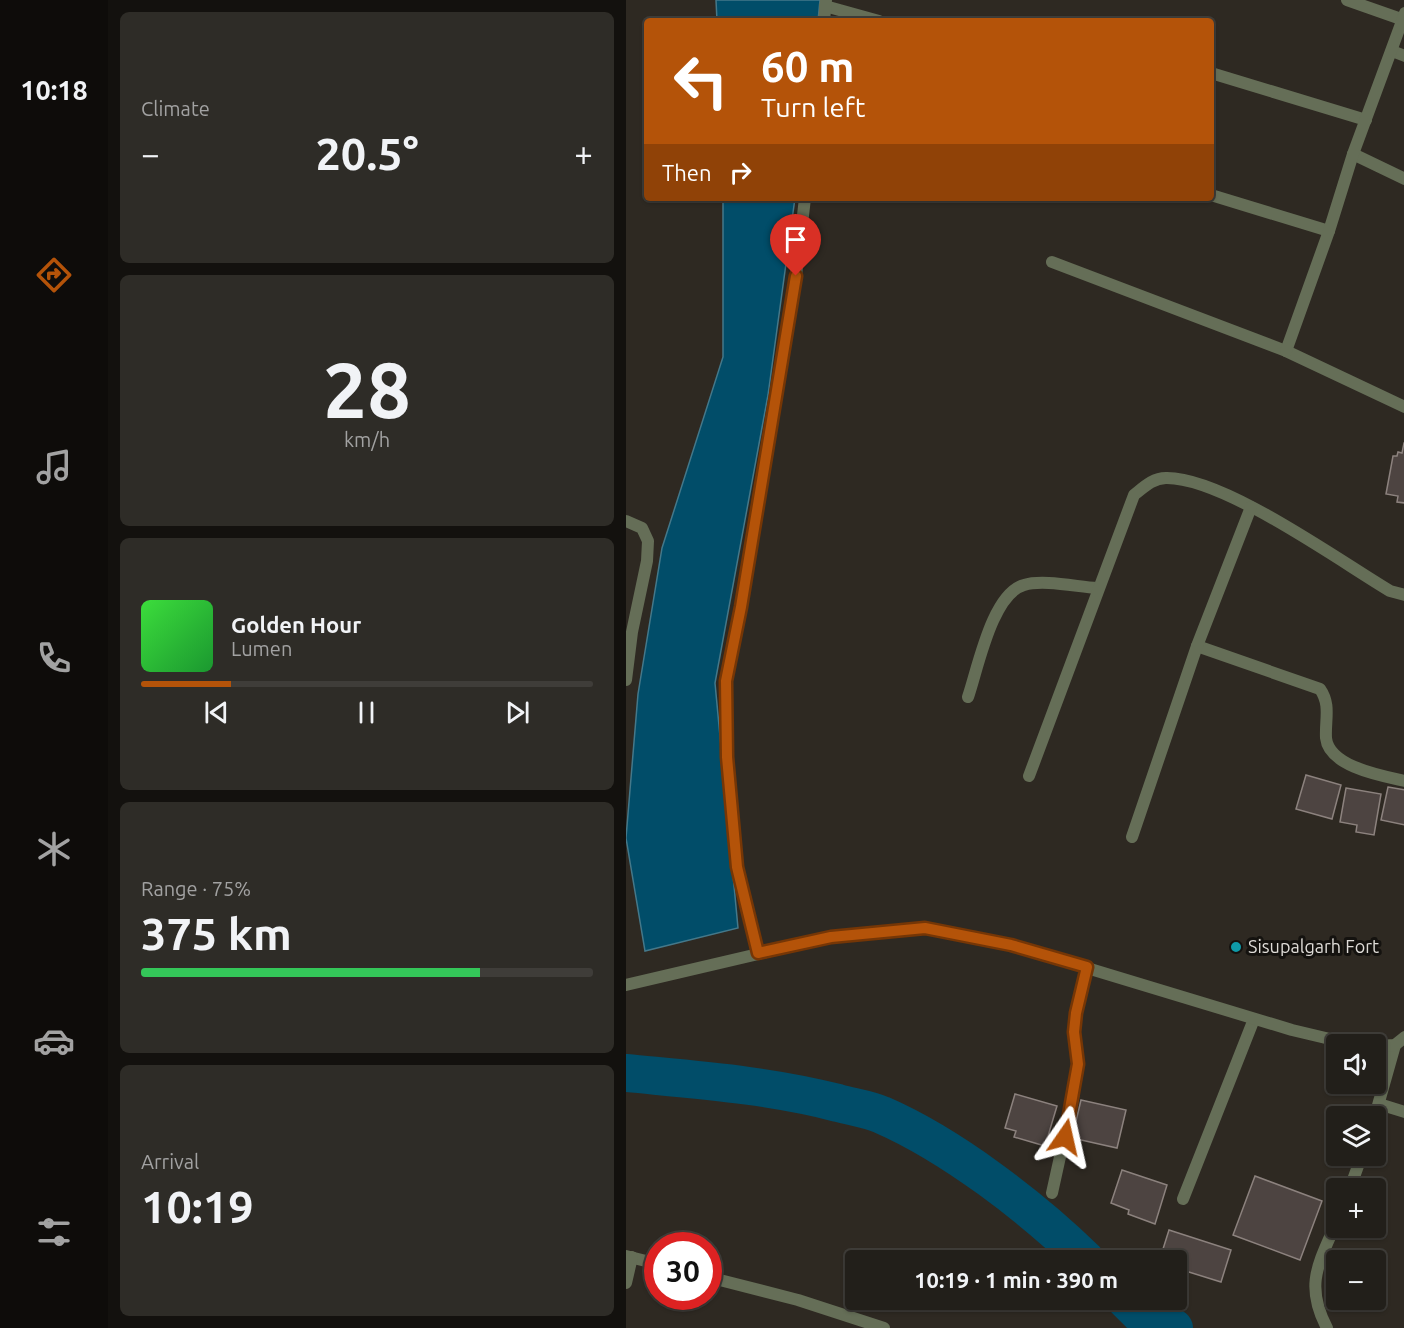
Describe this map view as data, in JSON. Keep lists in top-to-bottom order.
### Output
{
  "places": ["Sisupalgarh Fort"],
  "page": {
    "tabs": "10:18",
    "tile": [
      "Climate",
      ["28", "km/h"],
      ["Range · 75%", "375 km"],
      ["Arrival", "10:19"]
    ],
    "turn": ["60 m", "Turn left"],
    "heat": ["−", "20.5°", "+"],
    "then": "Then",
    "song": ["Golden Hour", "Lumen"],
    "map_buttons": ["+", "−"],
    "limit": "30",
    "trip": "10:19 · 1 min · 390 m"
  }
}
